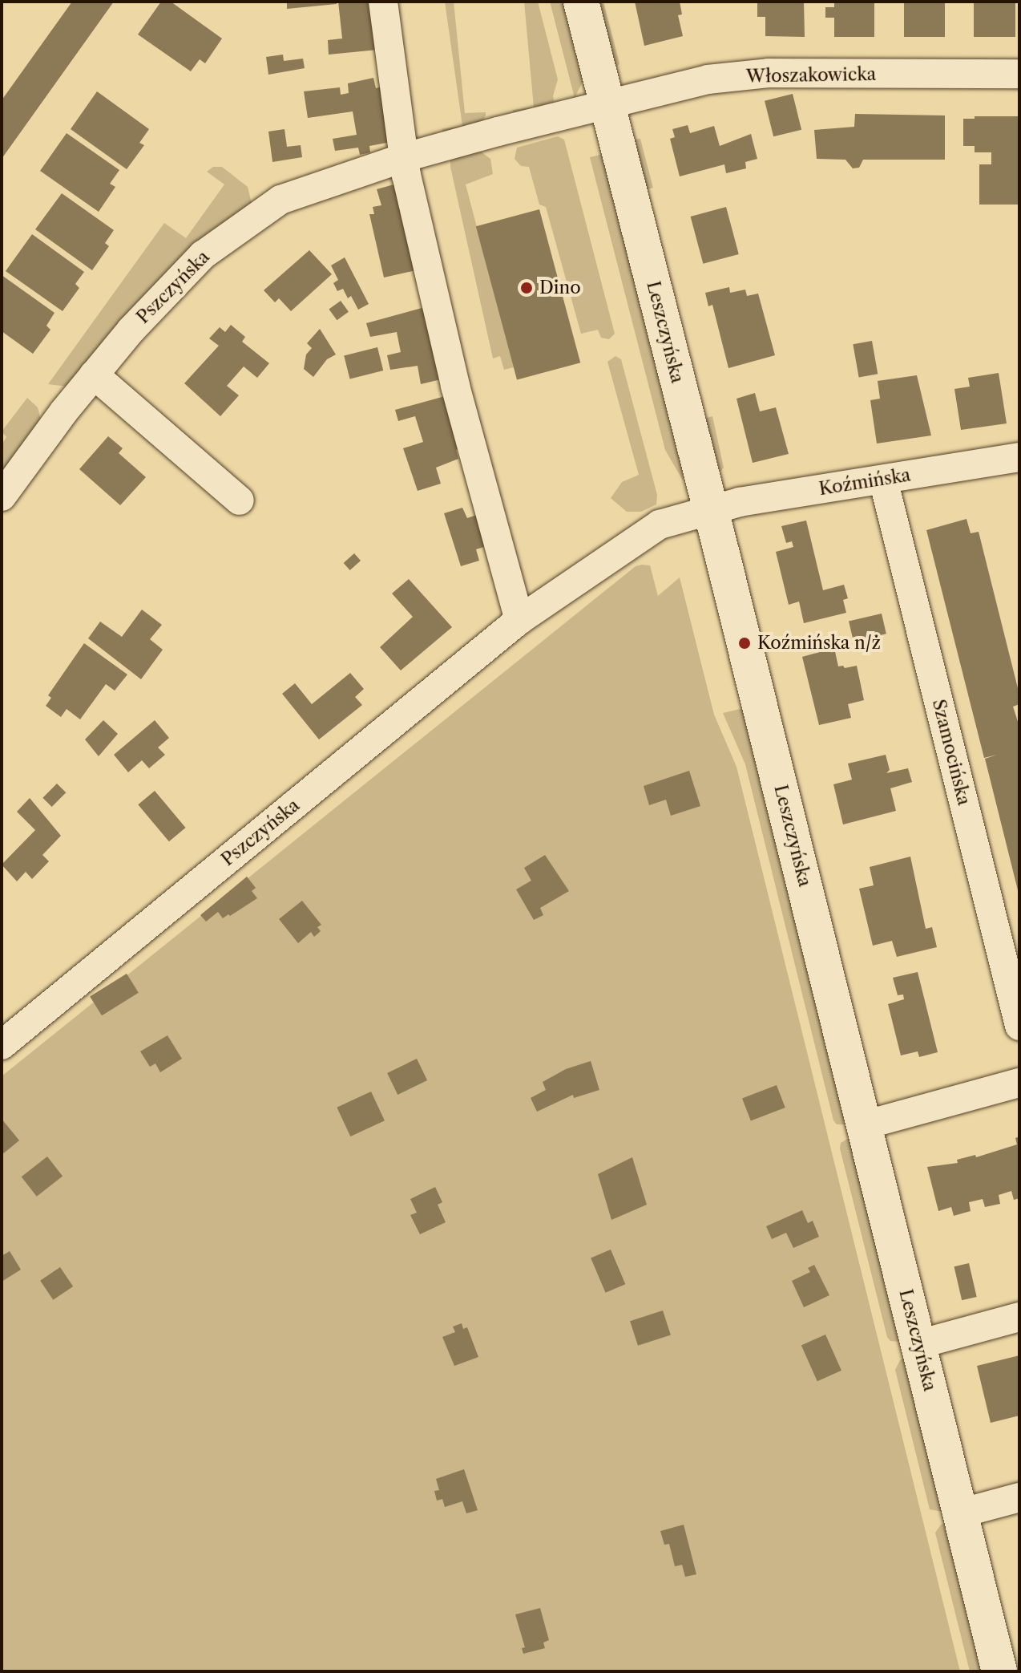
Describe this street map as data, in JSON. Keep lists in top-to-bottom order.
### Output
{
  "streets": {
    "street": [
      "Włoszakowicka",
      "Pszczyńska",
      "Leszczyńska",
      "Koźmińska",
      "Szamocińska"
    ]
  },
  "crossings": [
    ["Włoszakowicka", "Pszczyńska"],
    ["Włoszakowicka", "Leszczyńska"],
    ["Pszczyńska", "Leszczyńska"],
    ["Pszczyńska", "Koźmińska"],
    ["Leszczyńska", "Koźmińska"],
    ["Koźmińska", "Szamocińska"]
  ],
  "places": ["Dino", "Koźmińska n/ż"]
}
